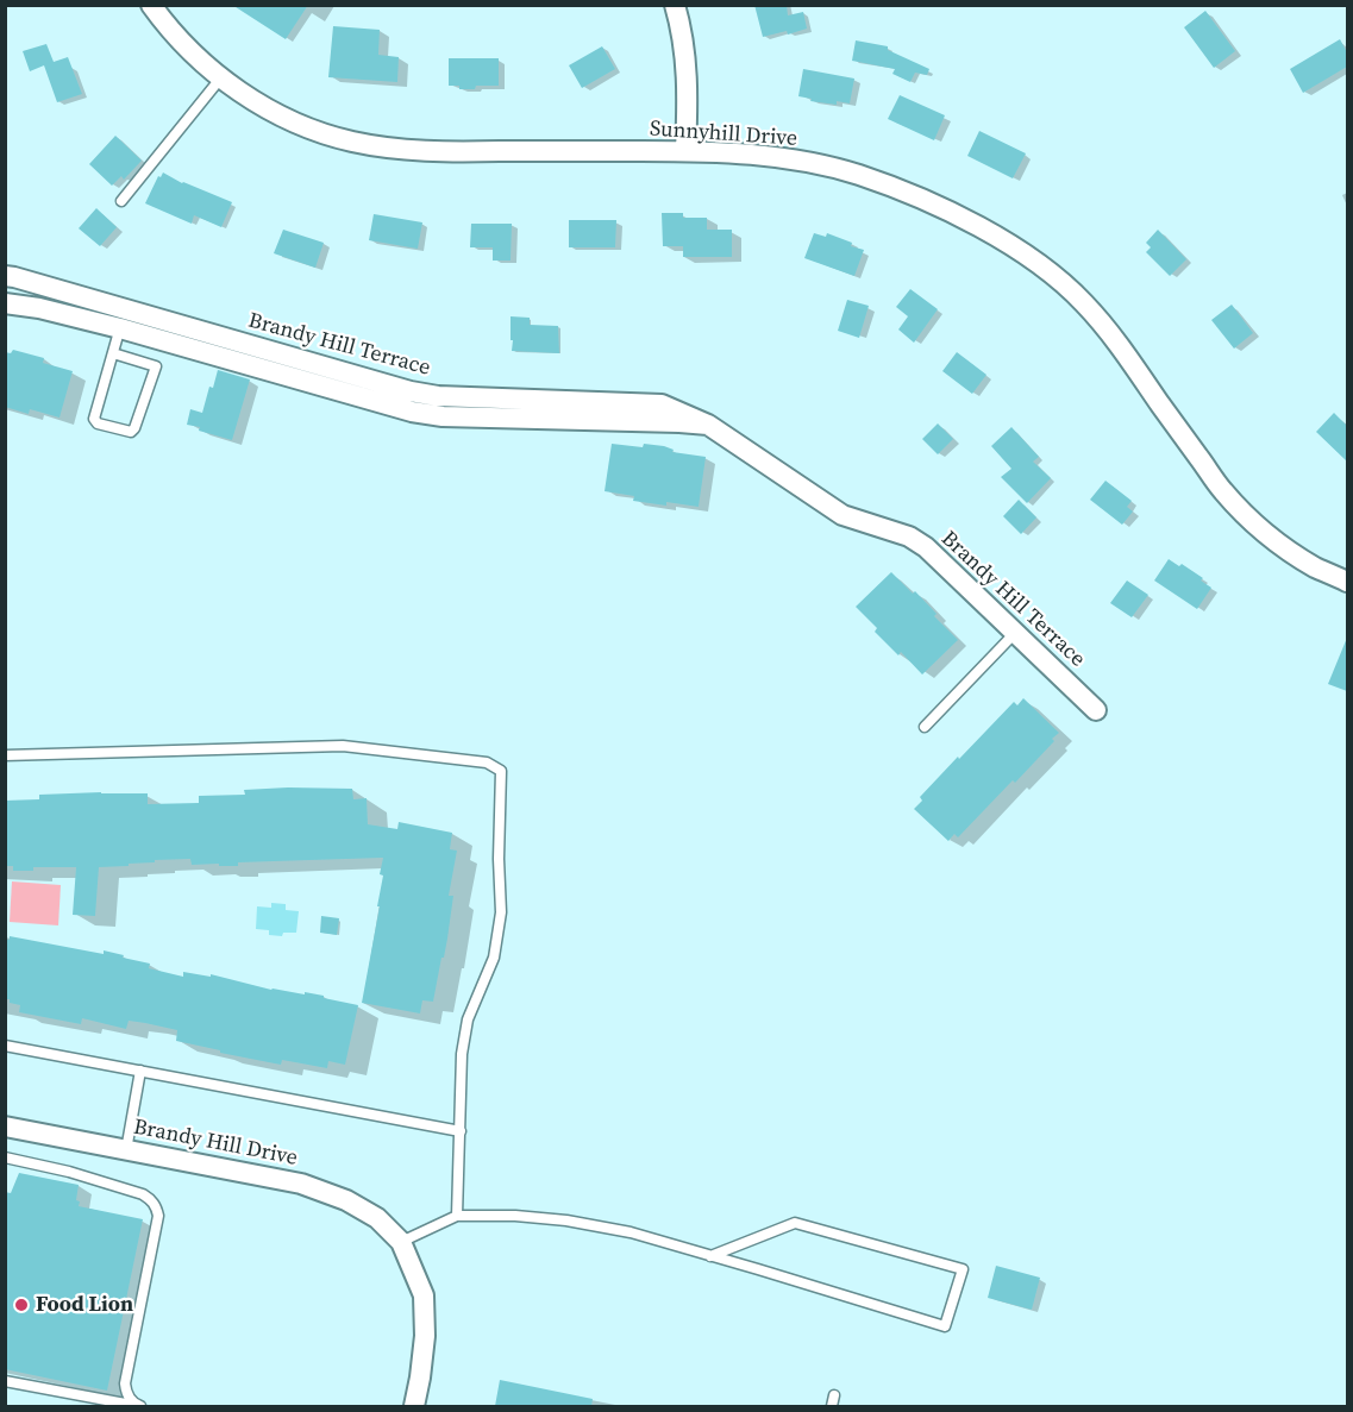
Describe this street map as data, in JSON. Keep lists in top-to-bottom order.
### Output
{
  "streets": {
    "street": ["Sunnyhill Drive", "Brandy Hill Terrace", "Brandy Hill Drive"]
  },
  "places": ["Food Lion"]
}
